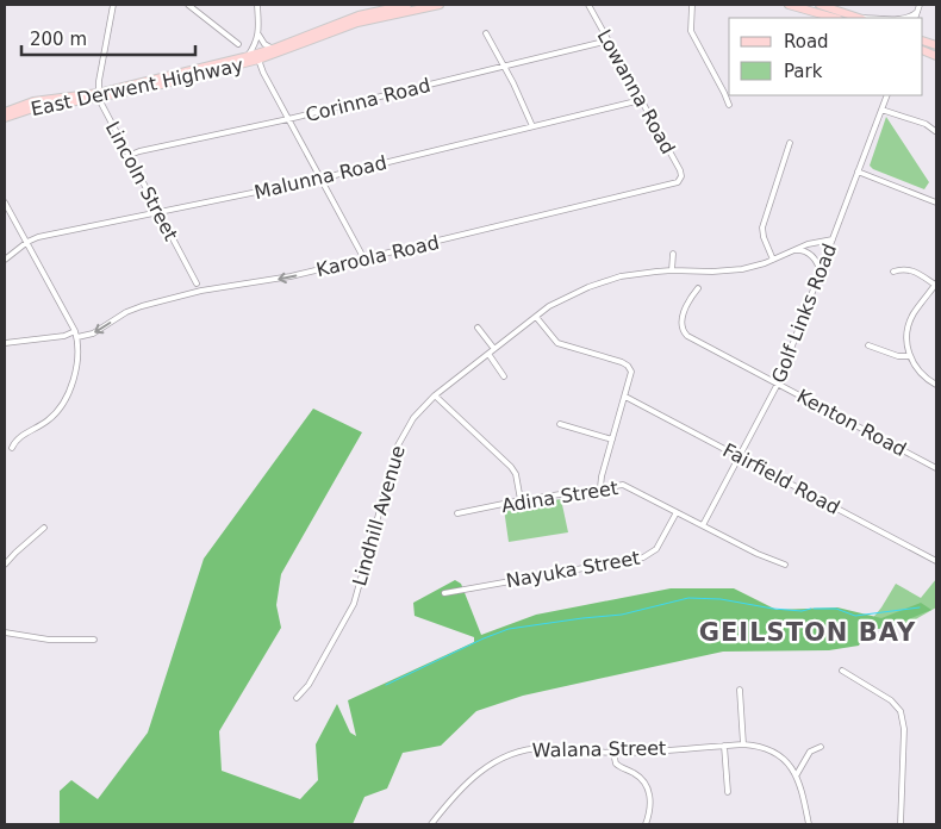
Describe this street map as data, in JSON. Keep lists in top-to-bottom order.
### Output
{
  "streets": {
    "main road": ["East Derwent Highway"],
    "street": [
      "Lowanna Road",
      "Corinna Road",
      "Malunna Road",
      "Lincoln Street",
      "Karoola Road",
      "Golf Links Road",
      "Kenton Road",
      "Fairfield Road",
      "Adina Street",
      "Lindhill Avenue",
      "Nayuka Street",
      "Walana Street"
    ]
  },
  "crossings": [
    ["East Derwent Highway", "Lincoln Street"],
    ["Lowanna Road", "Corinna Road"],
    ["Lowanna Road", "Malunna Road"],
    ["Lowanna Road", "Karoola Road"],
    ["Corinna Road", "Lincoln Street"],
    ["Malunna Road", "Lincoln Street"],
    ["Golf Links Road", "Kenton Road"],
    ["Golf Links Road", "Fairfield Road"],
    ["Golf Links Road", "Adina Street"],
    ["Golf Links Road", "Lindhill Avenue"],
    ["Adina Street", "Nayuka Street"]
  ],
  "one_way": ["Karoola Road"],
  "districts": ["GEILSTON BAY"],
  "legend": ["Road", "Park"],
  "scale_bar": "200 m"
}
